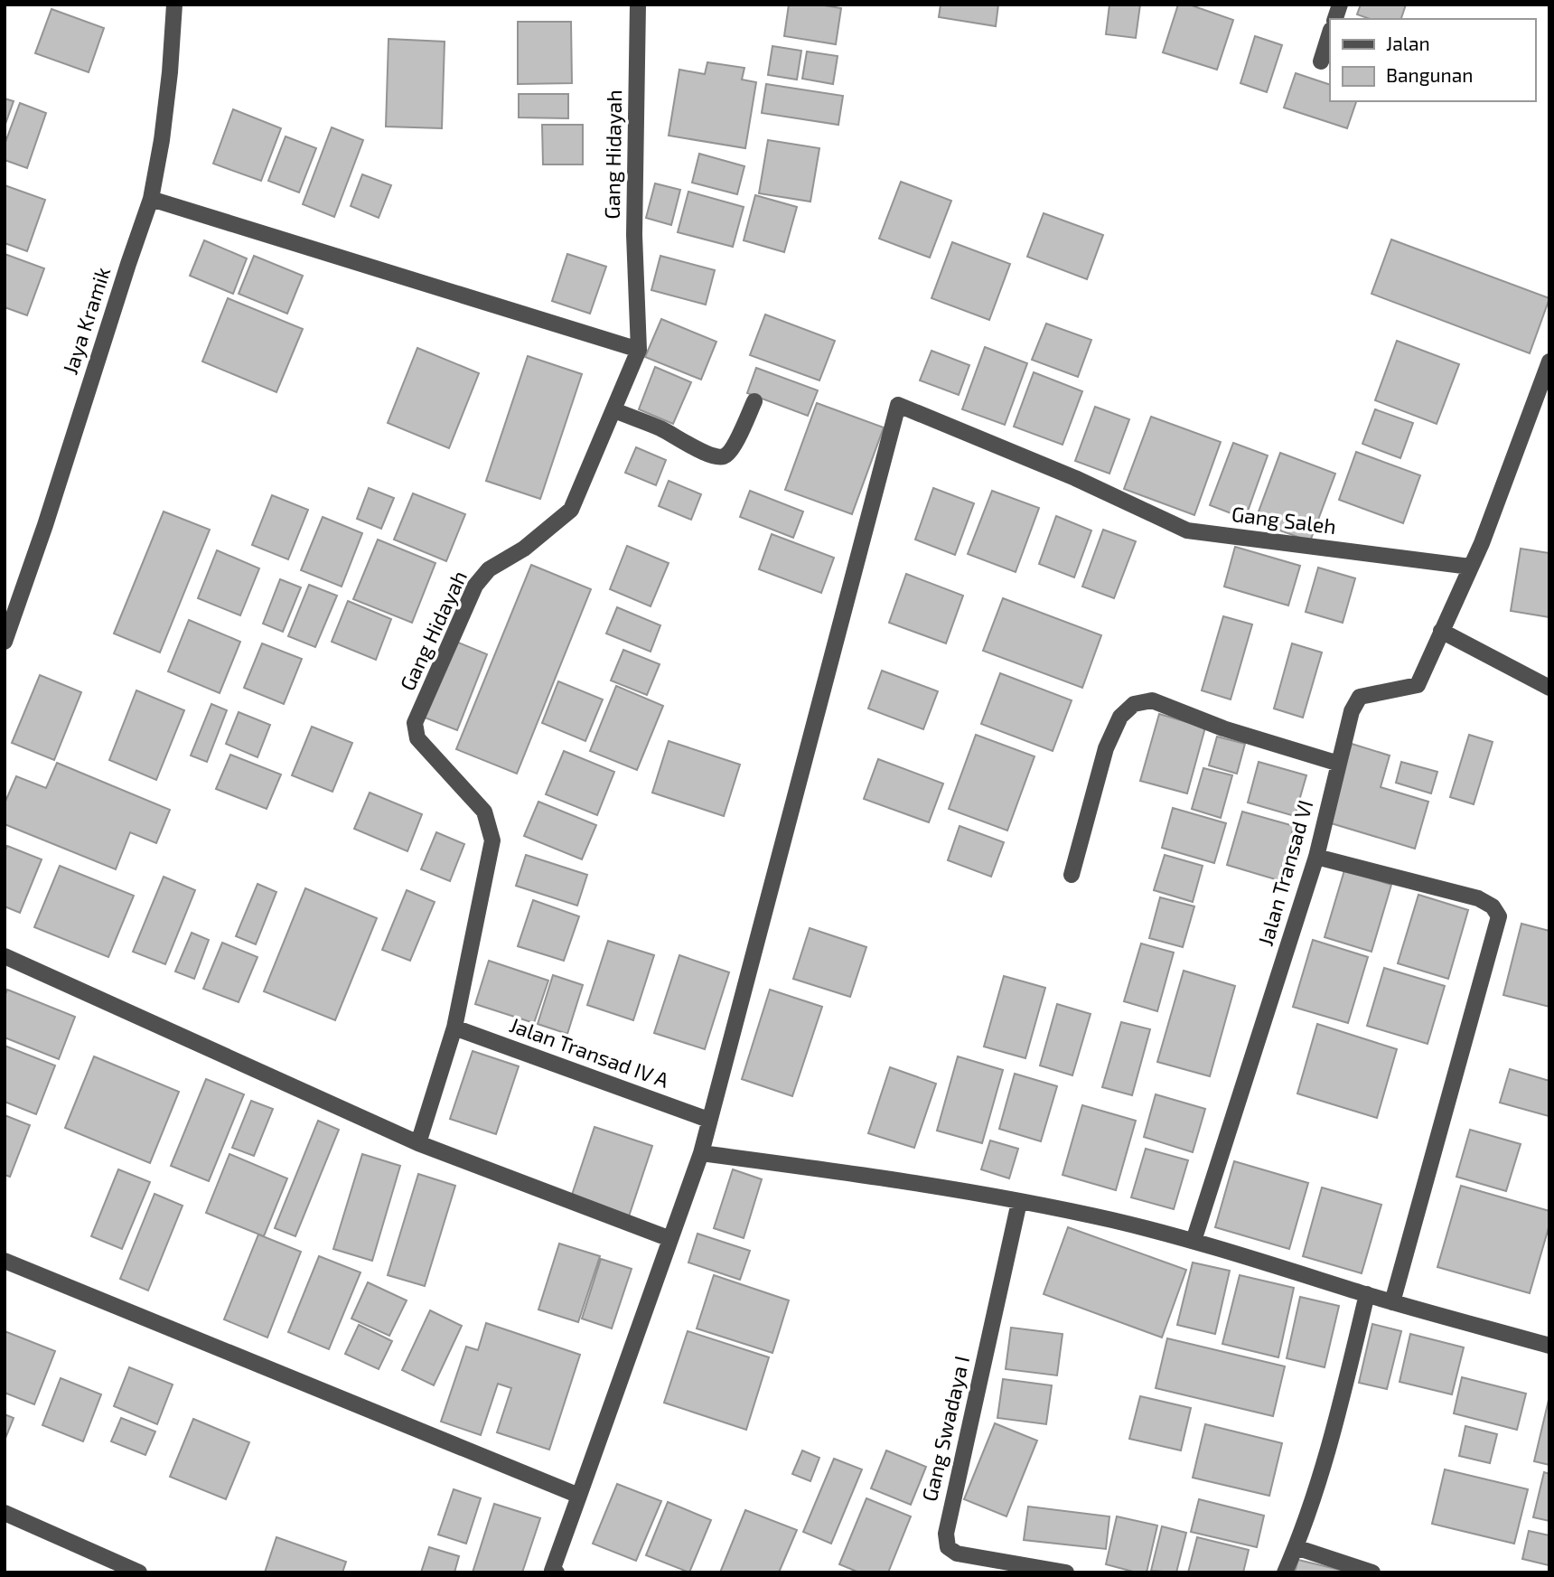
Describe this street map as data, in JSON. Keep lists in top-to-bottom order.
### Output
{
  "streets": {
    "street": [
      "Gang Hidayah",
      "Jaya Kramik",
      "Gang Saleh",
      "Jalan Transad VI",
      "Jalan Transad IV A",
      "Gang Swadaya I"
    ]
  },
  "crossings": [
    ["Gang Hidayah", "Jalan Transad IV A"],
    ["Gang Saleh", "Jalan Transad VI"],
    ["Gang Saleh", "Jalan Transad IV A"]
  ],
  "legend": ["Jalan", "Bangunan"]
}
